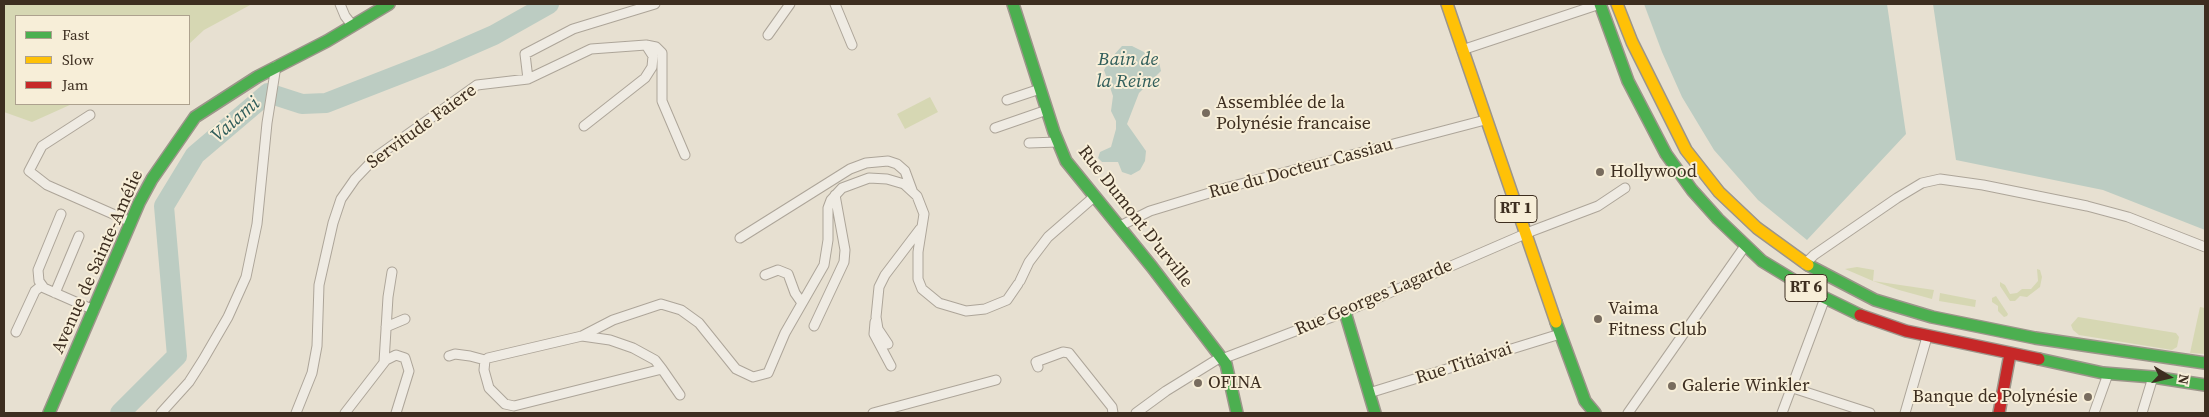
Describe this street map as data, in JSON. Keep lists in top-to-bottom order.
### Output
{
  "streets": {
    "main road": [
      "RT 1",
      "Rue Dumont D'urville",
      "Avenue de Sainte-Amélie",
      "RT 6"
    ],
    "street": [
      "Servitude Faiere",
      "Rue du Docteur Cassiau",
      "Rue Georges Lagarde",
      "Rue Titiaivai"
    ]
  },
  "crossings": [
    ["Rue du Docteur Cassiau", "RT 1"],
    ["Rue du Docteur Cassiau", "Rue Dumont D'urville"],
    ["RT 1", "Rue Georges Lagarde"],
    ["RT 1", "Rue Titiaivai"],
    ["Rue Dumont D'urville", "Rue Georges Lagarde"]
  ],
  "water": ["Bain de la Reine", "Vaiami"],
  "places": [
    "Assemblée de la Polynésie francaise",
    "Hollywood",
    "Vaima Fitness Club",
    "OFINA",
    "Galerie Winkler",
    "Banque de Polynésie"
  ],
  "legend": ["Fast", "Slow", "Jam"],
  "north": "right"
}
